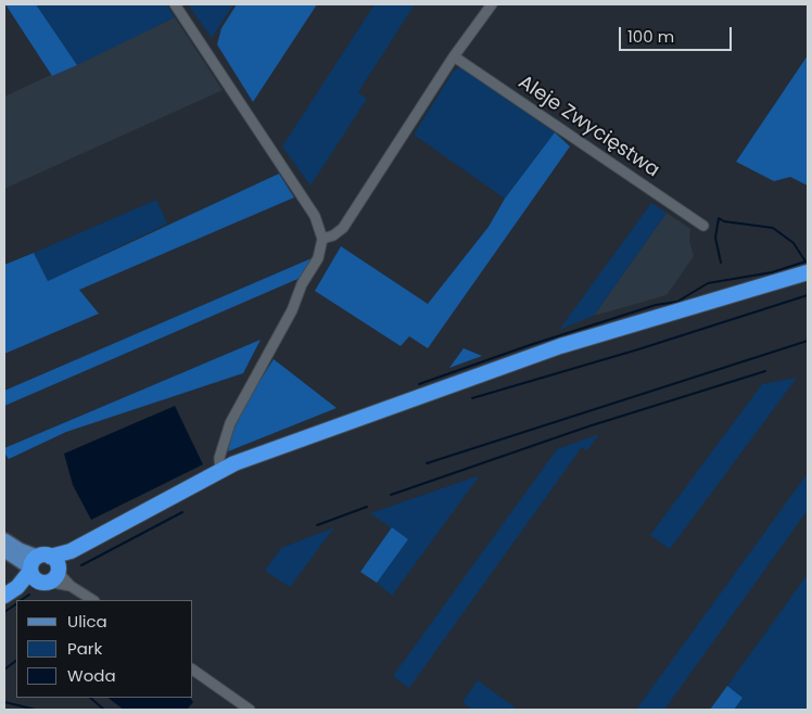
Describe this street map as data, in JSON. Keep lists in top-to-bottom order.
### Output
{
  "streets": {
    "street": ["Aleje Zwycięstwa"]
  },
  "legend": ["Ulica", "Park", "Woda"],
  "scale_bar": "100 m"
}
